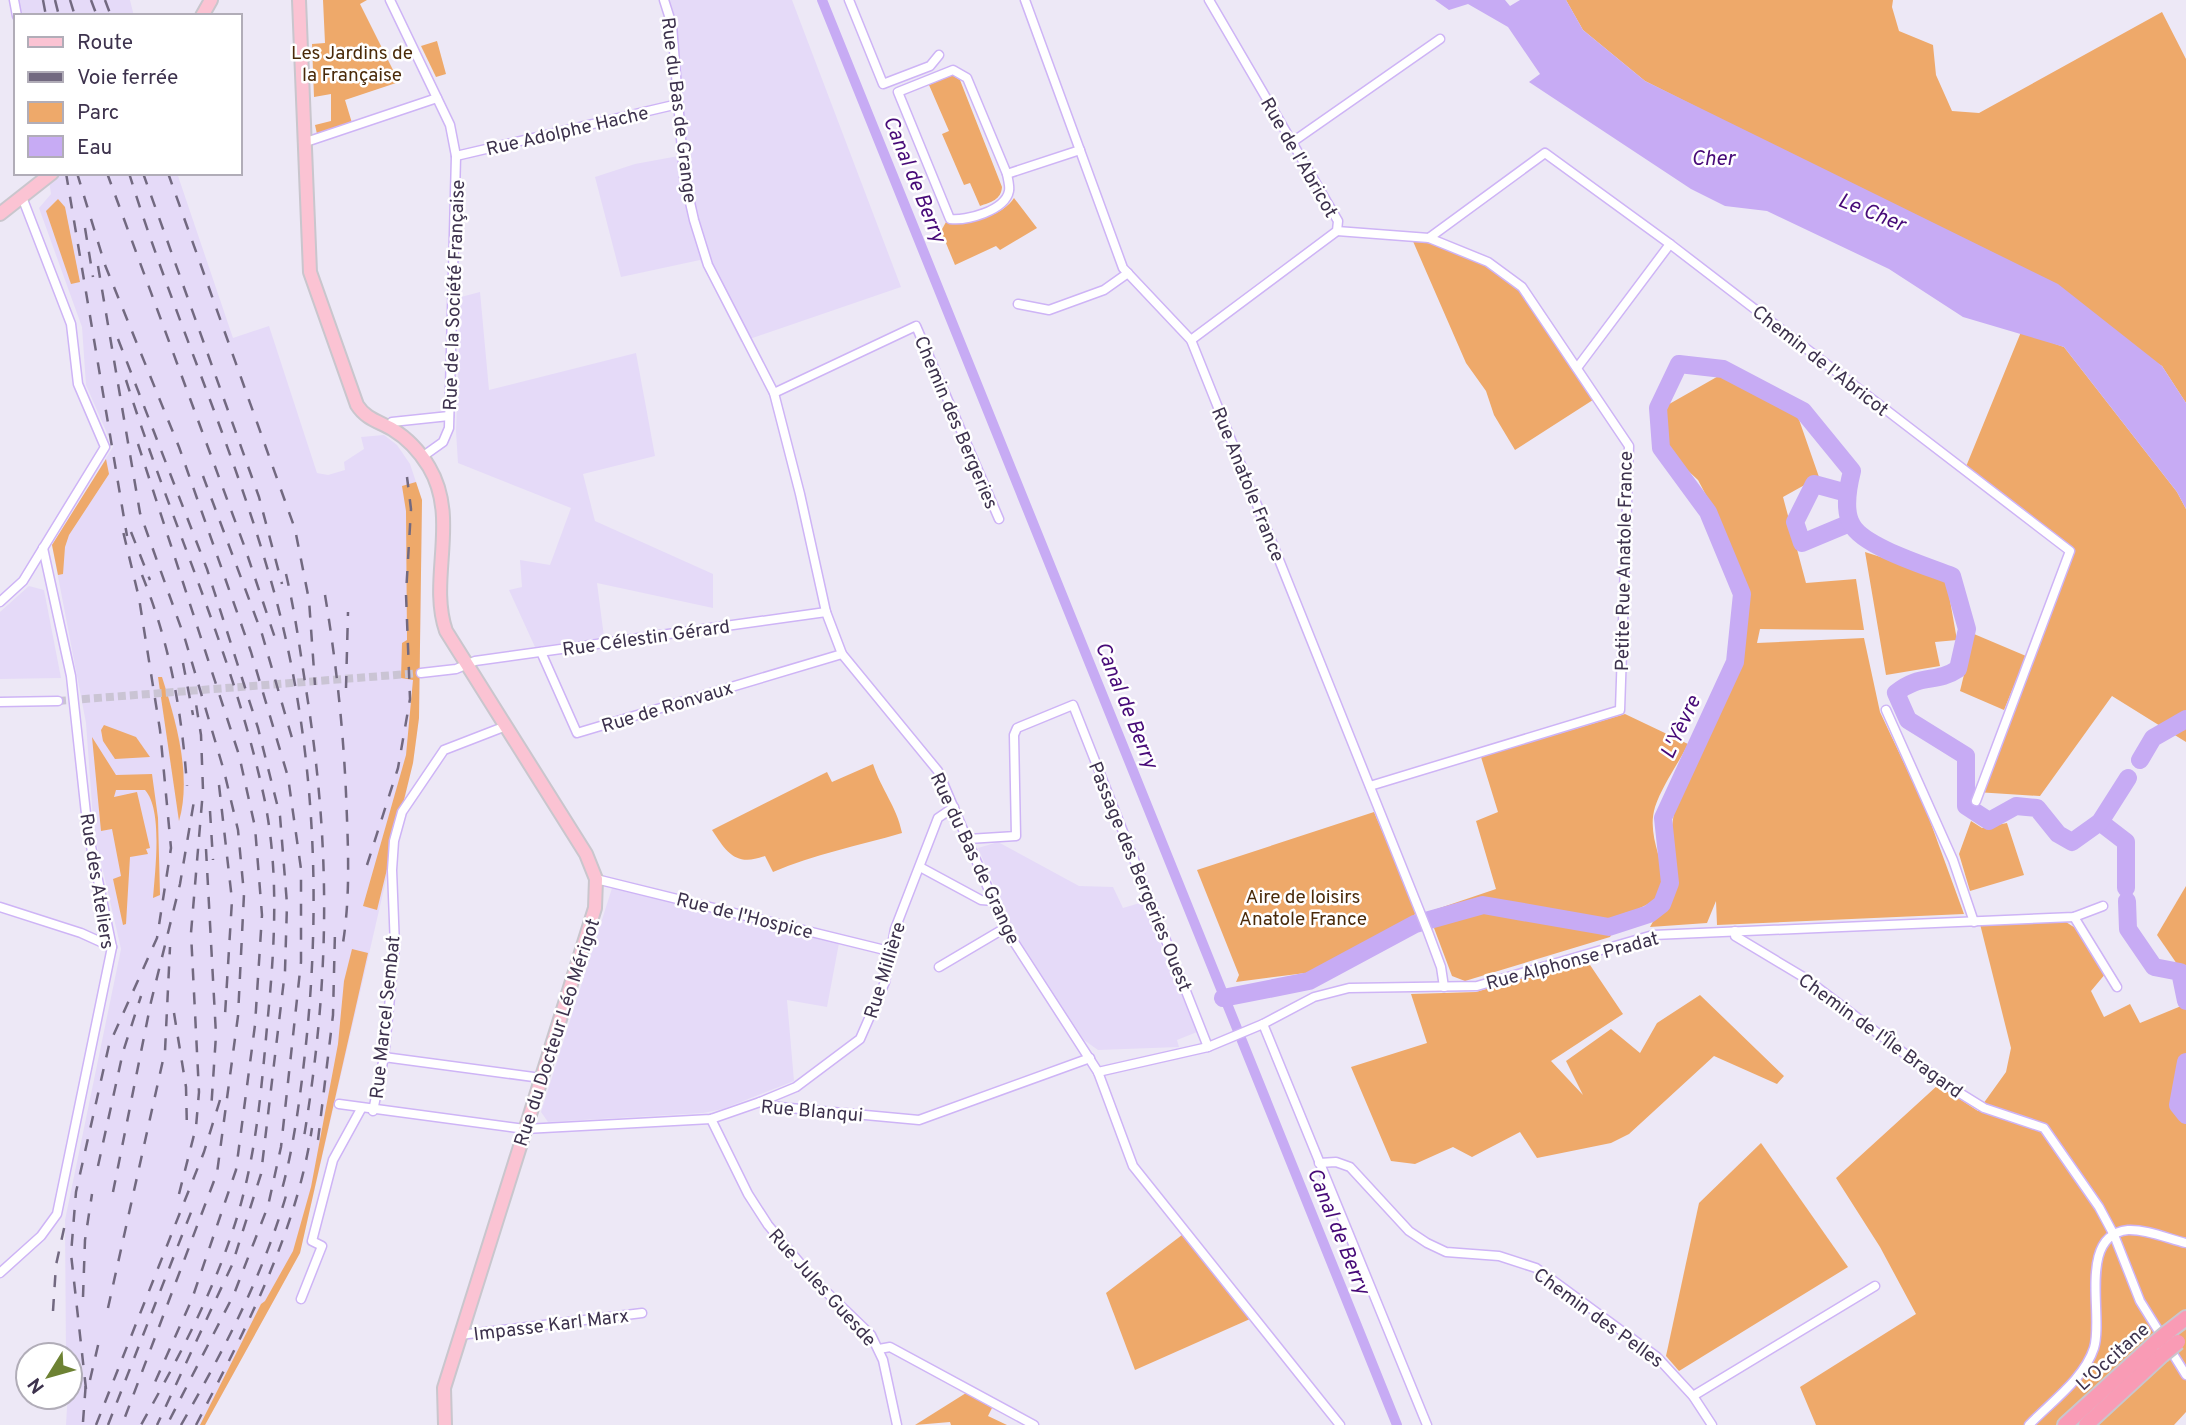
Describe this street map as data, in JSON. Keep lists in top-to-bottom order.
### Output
{
  "streets": {
    "highway": ["L'Occitane"],
    "main road": ["Rue du Docteur Léo Mérigot"],
    "street": [
      "Rue du Bas de Grange",
      "Rue Adolphe Hache",
      "Rue de l'Abricot",
      "Rue de la Société Française",
      "Chemin de l'Abricot",
      "Chemin des Bergeries",
      "Rue Anatole France",
      "Petite Rue Anatole France",
      "Rue Célestin Gérard",
      "Rue de Ronvaux",
      "Passage des Bergeries Ouest",
      "Rue des Ateliers",
      "Rue de l'Hospice",
      "Rue Alphonse Pradat",
      "Rue Millière",
      "Rue Marcel Sembat",
      "Chemin de l'Île Bragard",
      "Rue Blanqui",
      "Rue Jules Guesde",
      "Chemin des Pelles",
      "Impasse Karl Marx"
    ]
  },
  "crossings": [
    ["Rue du Bas de Grange", "Rue Adolphe Hache"],
    ["Rue du Bas de Grange", "Chemin des Bergeries"],
    ["Rue du Bas de Grange", "Rue Célestin Gérard"],
    ["Rue du Bas de Grange", "Rue de Ronvaux"],
    ["Rue du Bas de Grange", "Passage des Bergeries Ouest"],
    ["Rue du Bas de Grange", "Rue Alphonse Pradat"],
    ["Rue du Bas de Grange", "Rue Millière"],
    ["Rue du Bas de Grange", "Rue Blanqui"],
    ["Rue Adolphe Hache", "Rue de la Société Française"],
    ["Rue de l'Abricot", "Rue Anatole France"],
    ["Chemin de l'Abricot", "Petite Rue Anatole France"],
    ["Rue Anatole France", "Petite Rue Anatole France"],
    ["Rue Anatole France", "Rue Alphonse Pradat"],
    ["Rue Célestin Gérard", "Rue de Ronvaux"],
    ["Rue Célestin Gérard", "Rue du Docteur Léo Mérigot"],
    ["Passage des Bergeries Ouest", "Rue Alphonse Pradat"],
    ["Rue de l'Hospice", "Rue Millière"],
    ["Rue de l'Hospice", "Rue du Docteur Léo Mérigot"],
    ["Rue Alphonse Pradat", "Chemin de l'Île Bragard"],
    ["Rue Millière", "Rue Blanqui"],
    ["Rue Marcel Sembat", "Rue du Docteur Léo Mérigot"],
    ["Rue Marcel Sembat", "Rue Blanqui"],
    ["Rue du Docteur Léo Mérigot", "Rue Blanqui"],
    ["Rue du Docteur Léo Mérigot", "Impasse Karl Marx"],
    ["Rue Blanqui", "Rue Jules Guesde"]
  ],
  "water": [
    "Cher",
    "Canal de Berry",
    "Le Cher",
    "L'Yèvre"
  ],
  "parks": ["Les Jardins de la Française", "Aire de loisirs Anatole France"],
  "legend": [
    "Route",
    "Voie ferrée",
    "Parc",
    "Eau"
  ],
  "north": "bottom left"
}
